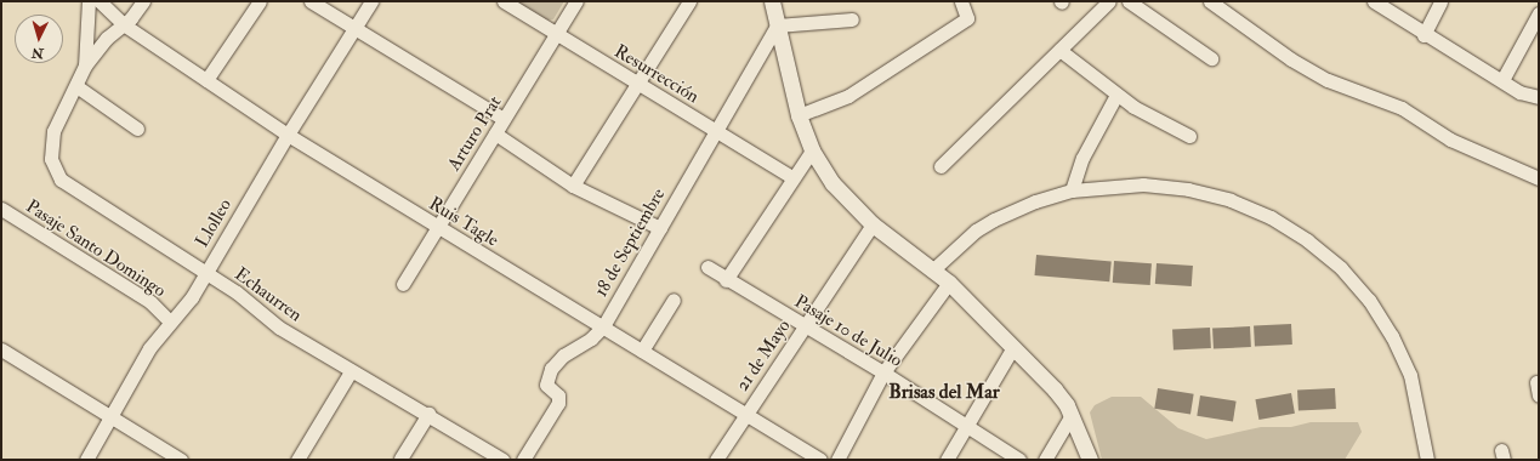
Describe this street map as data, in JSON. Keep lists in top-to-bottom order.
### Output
{
  "streets": {
    "street": [
      "Resurrección",
      "Arturo Prat",
      "Ruis Tagle",
      "Llolleo",
      "18 de Septiembre",
      "Pasaje Santo Domingo",
      "Echaurren",
      "Pasaje 10 de Julio",
      "21 de Mayo"
    ]
  },
  "crossings": [
    ["Resurrección", "Arturo Prat"],
    ["Resurrección", "18 de Septiembre"],
    ["Arturo Prat", "Ruis Tagle"],
    ["Ruis Tagle", "Llolleo"],
    ["Ruis Tagle", "18 de Septiembre"],
    ["Ruis Tagle", "21 de Mayo"],
    ["Llolleo", "Pasaje Santo Domingo"],
    ["Llolleo", "Echaurren"],
    ["Pasaje 10 de Julio", "21 de Mayo"]
  ],
  "districts": ["Brisas del Mar"],
  "north": "bottom"
}
